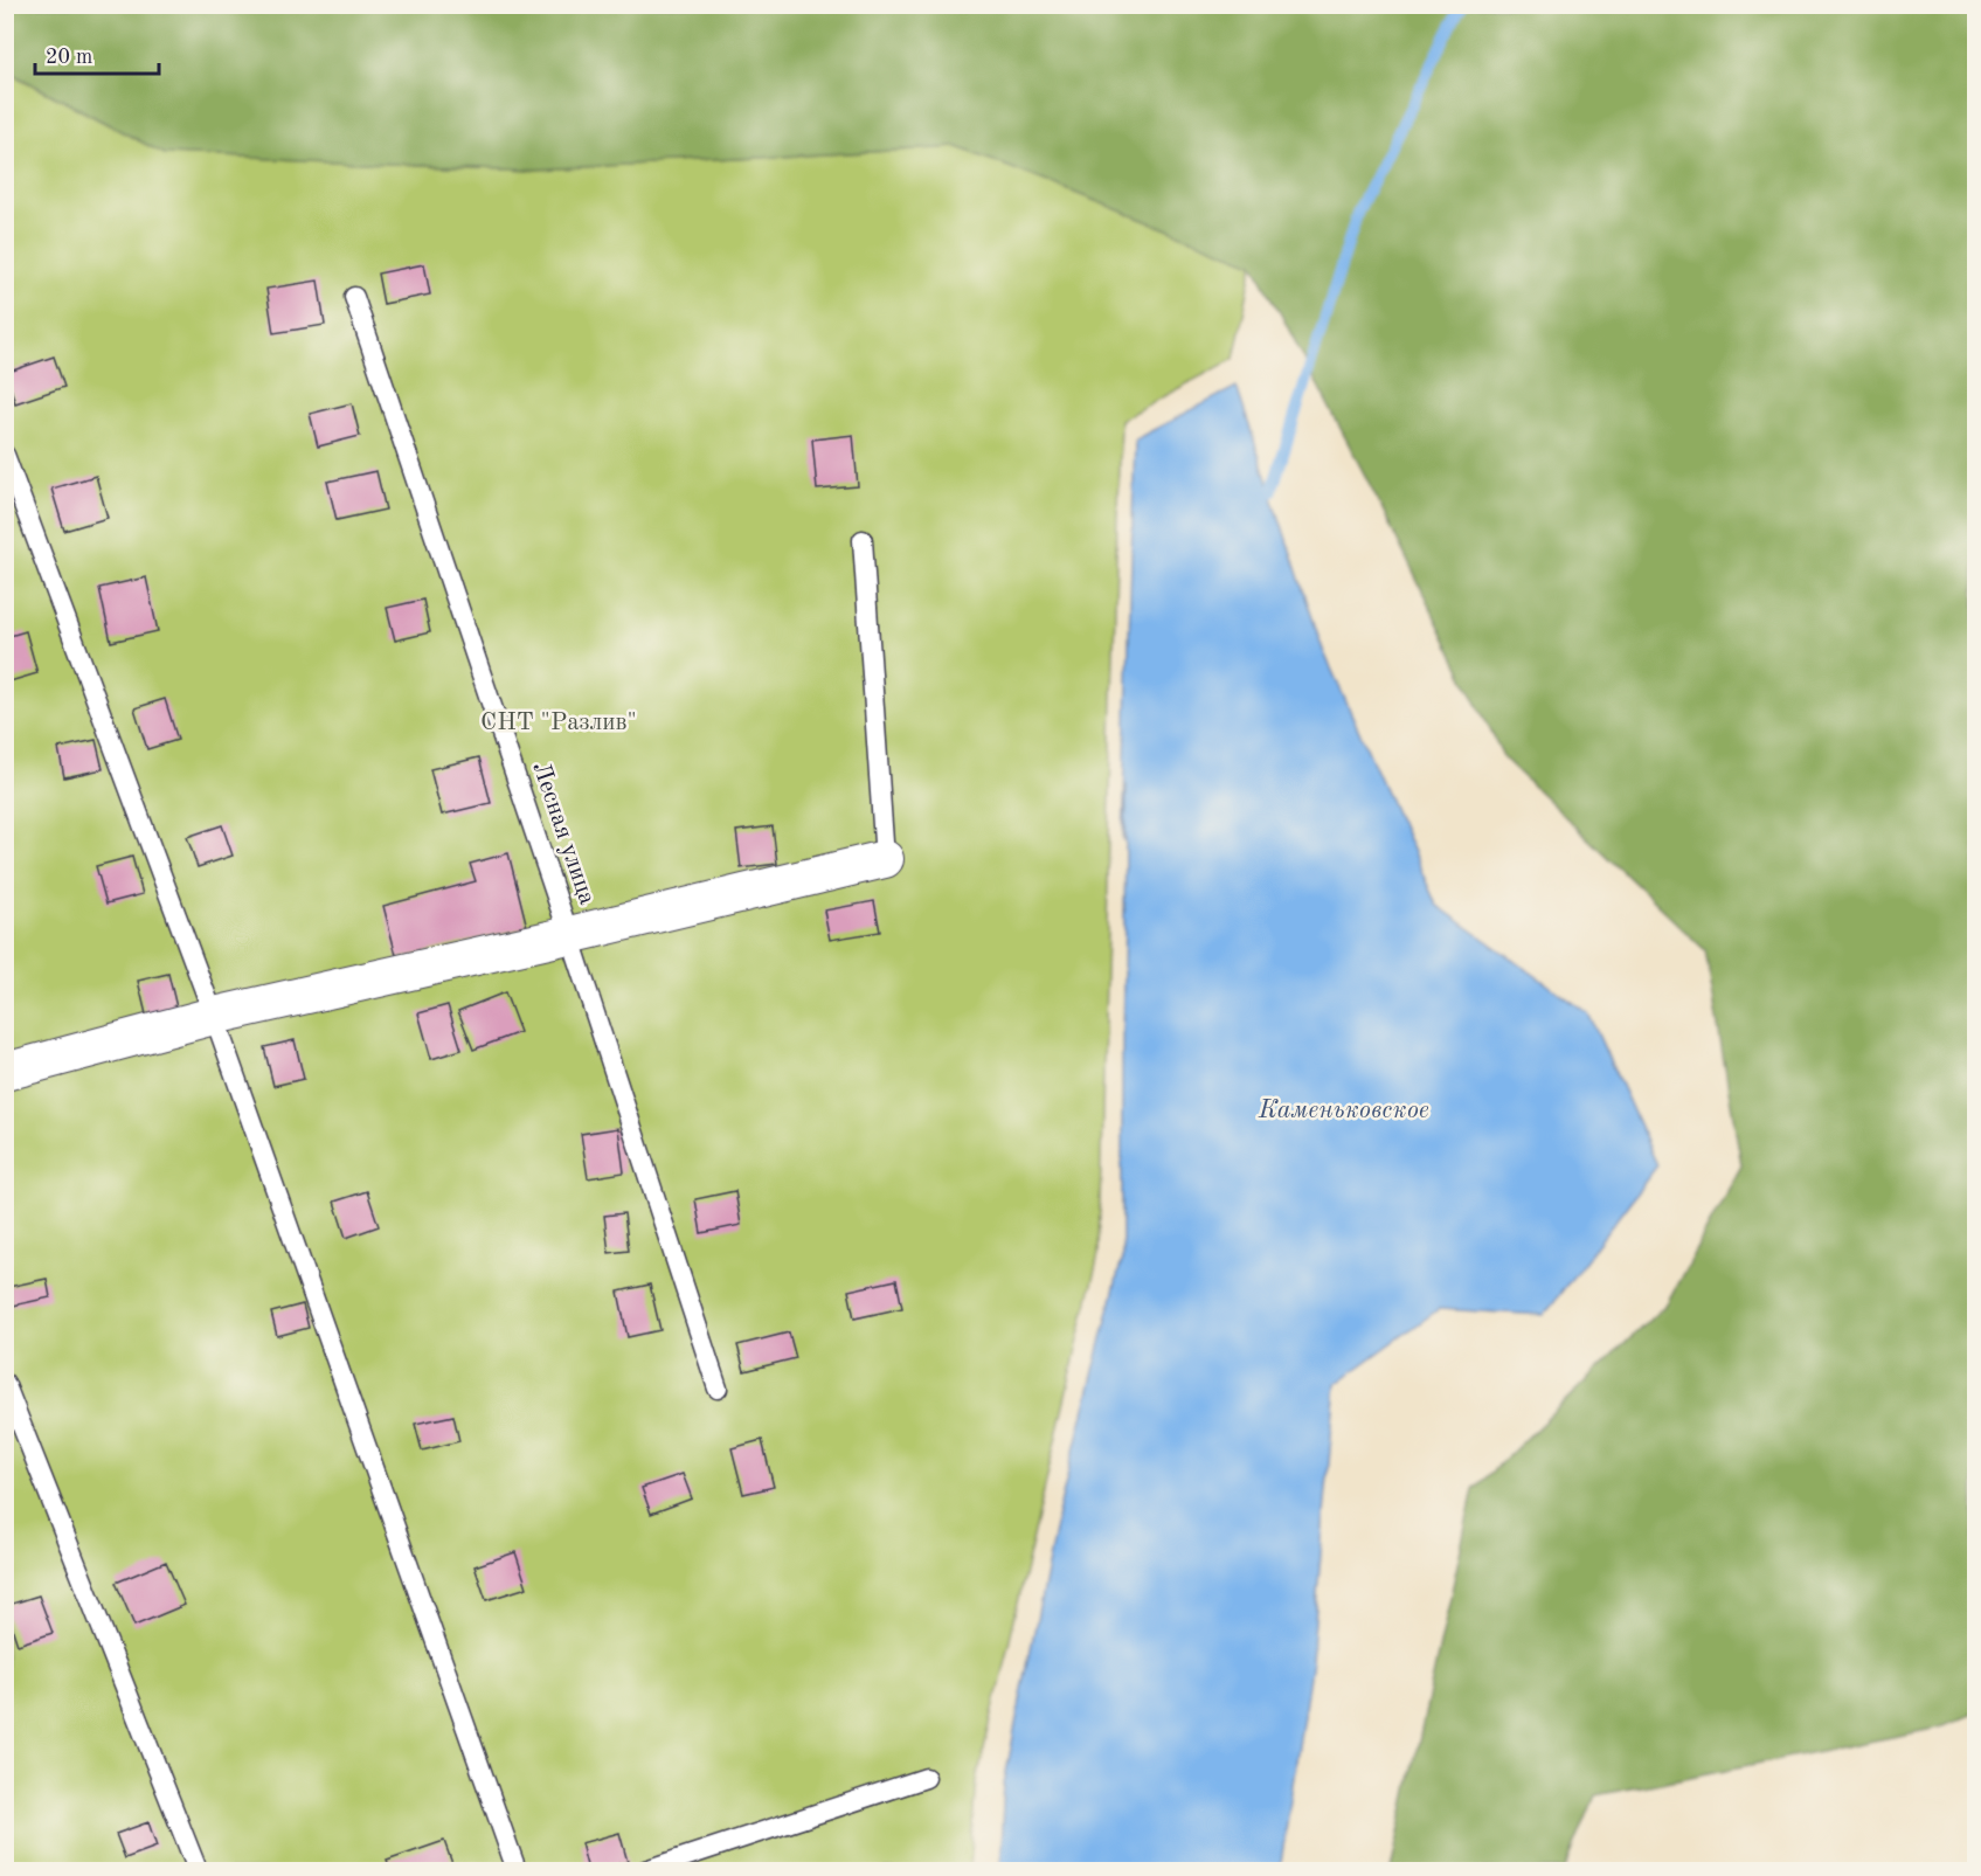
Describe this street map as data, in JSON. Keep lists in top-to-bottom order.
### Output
{
  "streets": {
    "lane": ["Лесная улица"]
  },
  "water": ["Каменьковское"],
  "parks": ["СНТ \"Разлив\""],
  "scale_bar": "20 m"
}
